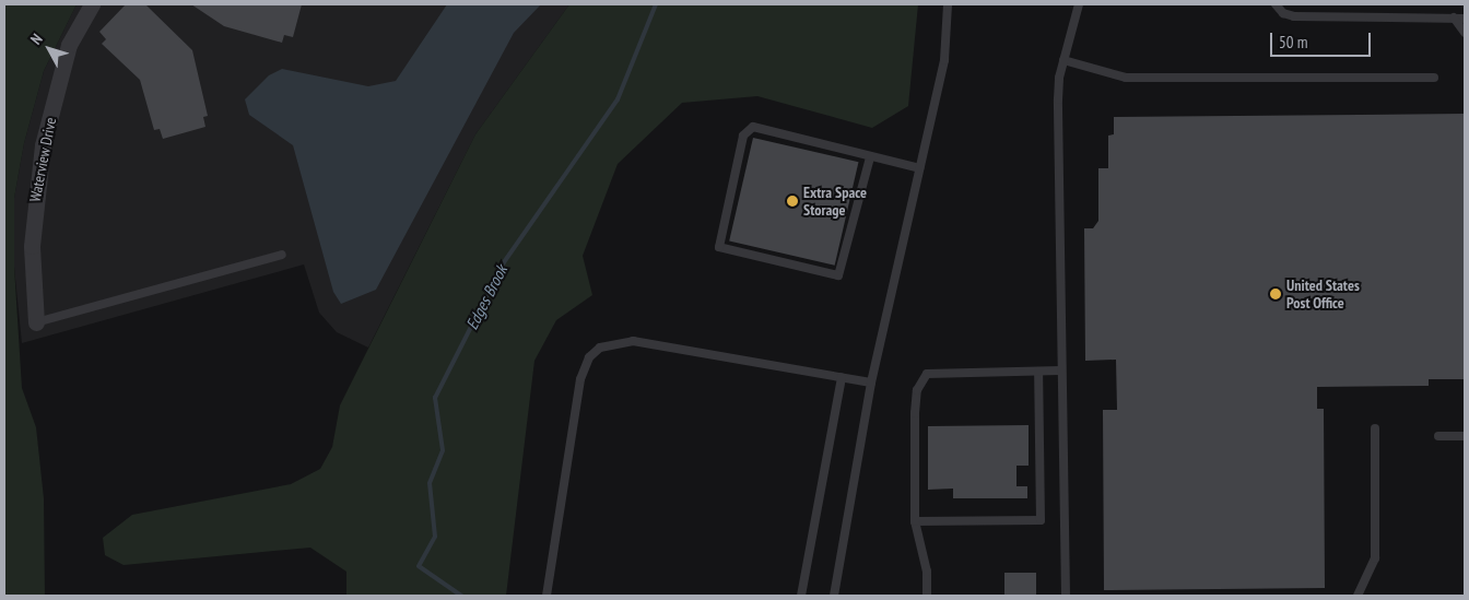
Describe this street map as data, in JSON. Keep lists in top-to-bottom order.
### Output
{
  "streets": {
    "street": ["Waterview Drive"]
  },
  "water": ["Edges Brook"],
  "places": ["Extra Space Storage", "United States Post Office"],
  "scale_bar": "50 m",
  "north": "top left"
}
